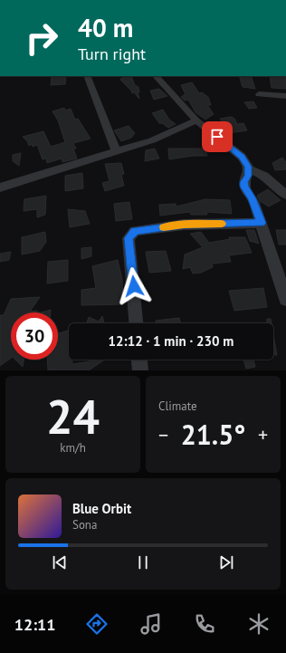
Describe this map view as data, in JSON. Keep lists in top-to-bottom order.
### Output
{
  "page": {
    "turn": ["40 m", "Turn right"],
    "limit": "30",
    "trip": "12:12 · 1 min · 230 m",
    "tile": [
      ["24", "km/h"],
      "Climate"
    ],
    "heat": ["−", "21.5°", "+"],
    "song": ["Blue Orbit", "Sona"],
    "tabs": "12:11"
  }
}
